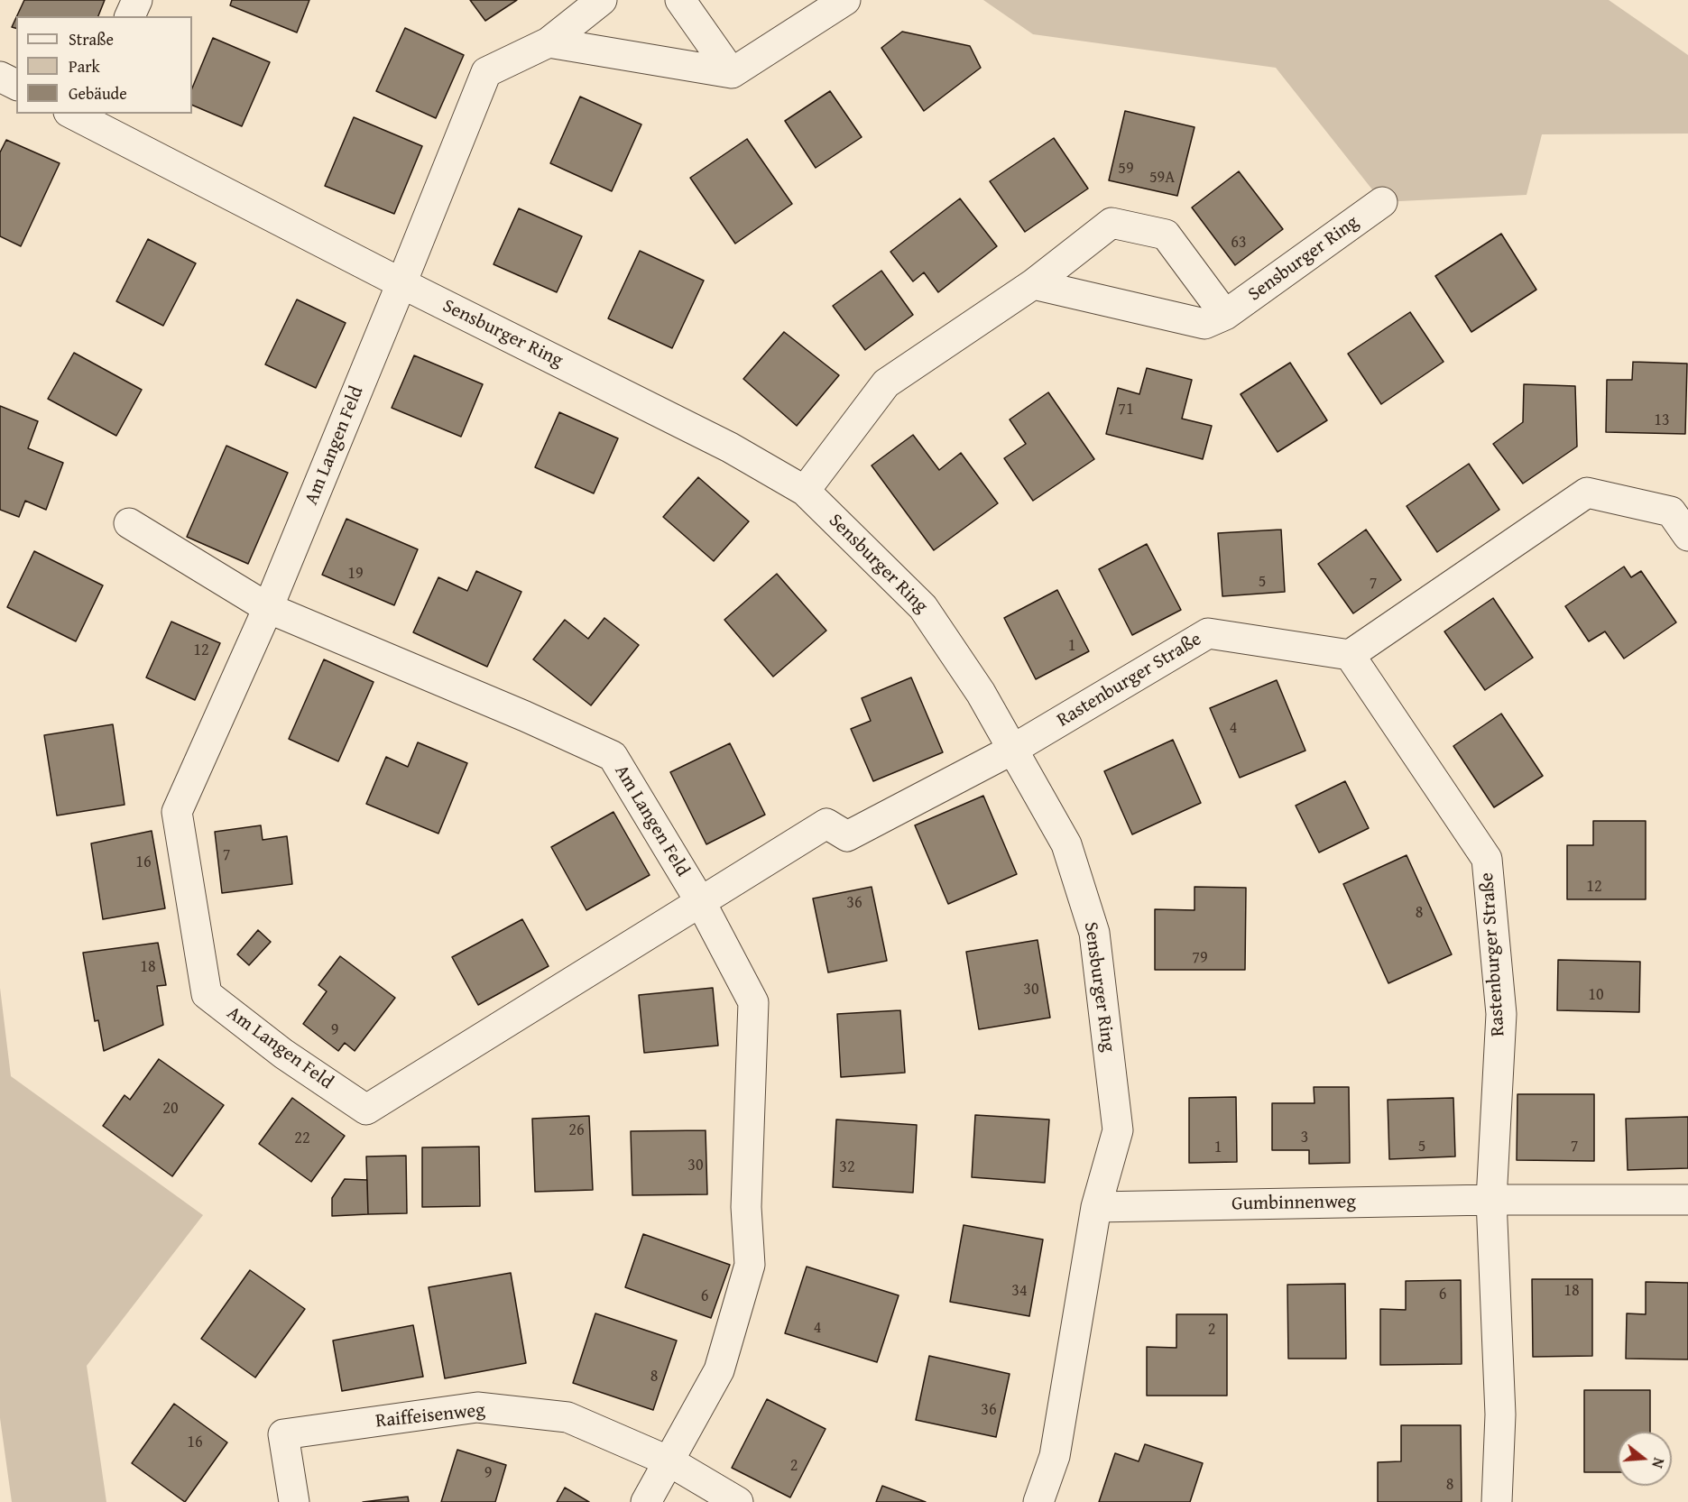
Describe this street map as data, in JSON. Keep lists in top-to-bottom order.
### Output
{
  "streets": {
    "street": [
      "Sensburger Ring",
      "Am Langen Feld",
      "Rastenburger Straße",
      "Gumbinnenweg",
      "Raiffeisenweg"
    ]
  },
  "crossings": [
    ["Sensburger Ring", "Am Langen Feld"],
    ["Sensburger Ring", "Rastenburger Straße"],
    ["Sensburger Ring", "Gumbinnenweg"],
    ["Am Langen Feld", "Rastenburger Straße"],
    ["Am Langen Feld", "Raiffeisenweg"],
    ["Rastenburger Straße", "Gumbinnenweg"]
  ],
  "house_numbers": [
    "59",
    "59A",
    "63",
    "71",
    "13",
    "19",
    "5",
    "7",
    "1",
    "12",
    "4",
    "7",
    "16",
    "12",
    "36",
    "8",
    "79",
    "18",
    "30",
    "10",
    "9",
    "20",
    "26",
    "3",
    "22",
    "5",
    "7",
    "1",
    "30",
    "32",
    "34",
    "18",
    "6",
    "6",
    "4",
    "2",
    "8",
    "36",
    "16",
    "2",
    "9",
    "8"
  ],
  "legend": ["Straße", "Park", "Gebäude"],
  "north": "right"
}
